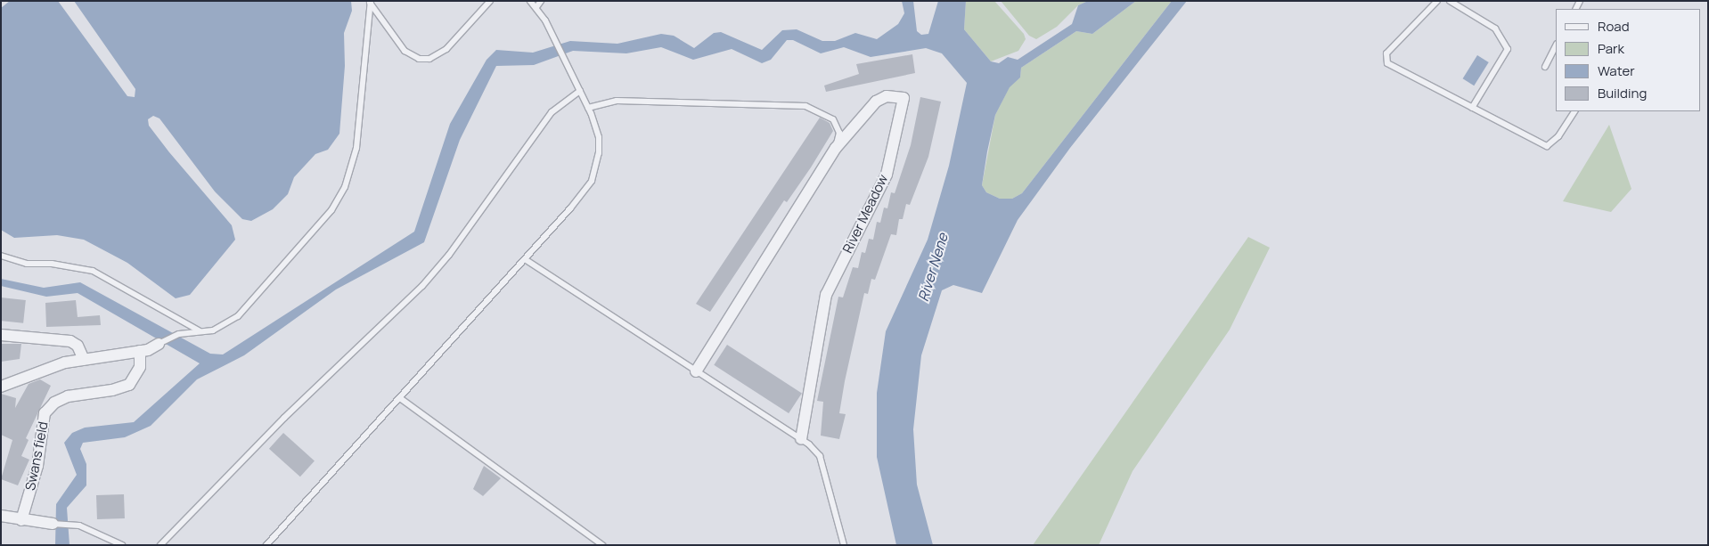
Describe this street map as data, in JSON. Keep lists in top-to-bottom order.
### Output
{
  "streets": {
    "street": ["River Meadow", "Swans field"]
  },
  "water": ["River Nene"],
  "legend": [
    "Road",
    "Park",
    "Water",
    "Building"
  ]
}
